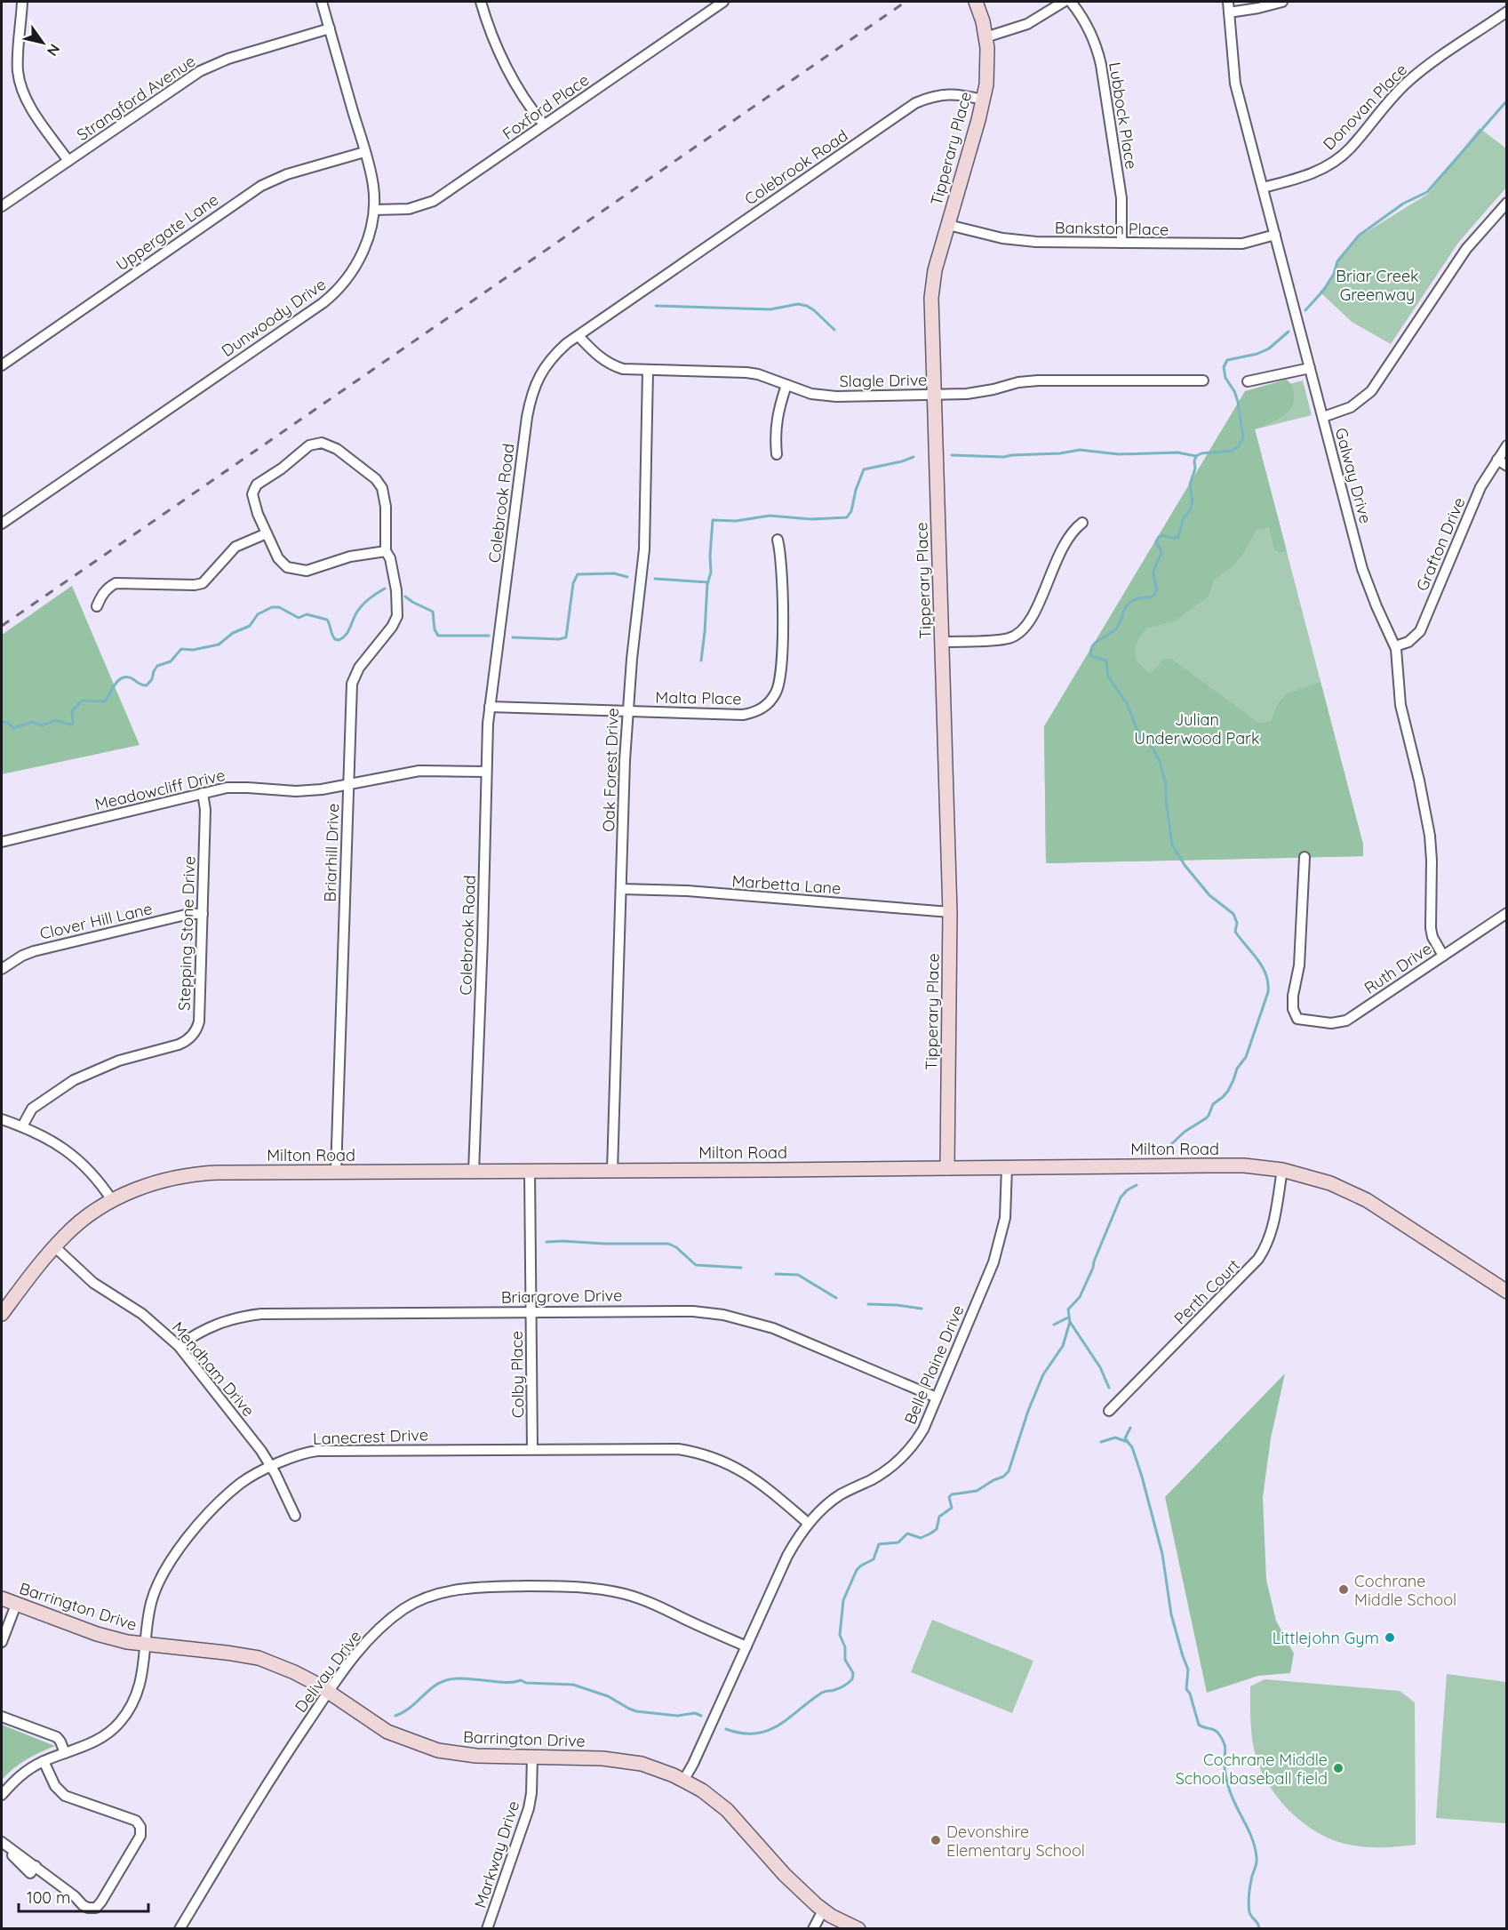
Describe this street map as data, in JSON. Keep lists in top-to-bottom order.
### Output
{
  "streets": {
    "street": [
      "Strangford Avenue",
      "Foxford Place",
      "Donovan Place",
      "Lubbock Place",
      "Tipperary Place",
      "Colebrook Road",
      "Bankston Place",
      "Uppergate Lane",
      "Dunwoody Drive",
      "Slagle Drive",
      "Galway Drive",
      "Grafton Drive",
      "Malta Place",
      "Oak Forest Drive",
      "Meadowcliff Drive",
      "Briarhill Drive",
      "Marbetta Lane",
      "Clover Hill Lane",
      "Stepping Stone Drive",
      "Ruth Drive",
      "Milton Road",
      "Perth Court",
      "Briargrove Drive",
      "Belle Plaine Drive",
      "Mendham Drive",
      "Colby Place",
      "Lanecrest Drive",
      "Barrington Drive",
      "Delivau Drive",
      "Markway Drive"
    ]
  },
  "crossings": [
    ["Strangford Avenue", "Dunwoody Drive"],
    ["Foxford Place", "Dunwoody Drive"],
    ["Donovan Place", "Galway Drive"],
    ["Lubbock Place", "Bankston Place"],
    ["Tipperary Place", "Colebrook Road"],
    ["Tipperary Place", "Bankston Place"],
    ["Tipperary Place", "Slagle Drive"],
    ["Tipperary Place", "Marbetta Lane"],
    ["Tipperary Place", "Milton Road"],
    ["Colebrook Road", "Slagle Drive"],
    ["Colebrook Road", "Malta Place"],
    ["Colebrook Road", "Meadowcliff Drive"],
    ["Colebrook Road", "Milton Road"],
    ["Bankston Place", "Galway Drive"],
    ["Uppergate Lane", "Dunwoody Drive"],
    ["Slagle Drive", "Oak Forest Drive"],
    ["Galway Drive", "Grafton Drive"],
    ["Galway Drive", "Ruth Drive"],
    ["Malta Place", "Oak Forest Drive"],
    ["Oak Forest Drive", "Marbetta Lane"],
    ["Oak Forest Drive", "Milton Road"],
    ["Meadowcliff Drive", "Briarhill Drive"],
    ["Meadowcliff Drive", "Stepping Stone Drive"],
    ["Briarhill Drive", "Milton Road"],
    ["Clover Hill Lane", "Stepping Stone Drive"],
    ["Milton Road", "Perth Court"],
    ["Milton Road", "Belle Plaine Drive"],
    ["Milton Road", "Mendham Drive"],
    ["Milton Road", "Colby Place"],
    ["Briargrove Drive", "Belle Plaine Drive"],
    ["Briargrove Drive", "Mendham Drive"],
    ["Briargrove Drive", "Colby Place"],
    ["Belle Plaine Drive", "Lanecrest Drive"],
    ["Belle Plaine Drive", "Barrington Drive"],
    ["Belle Plaine Drive", "Delivau Drive"],
    ["Mendham Drive", "Lanecrest Drive"],
    ["Colby Place", "Lanecrest Drive"],
    ["Lanecrest Drive", "Barrington Drive"],
    ["Barrington Drive", "Delivau Drive"],
    ["Barrington Drive", "Markway Drive"]
  ],
  "parks": ["Briar Creek Greenway", "Julian Underwood Park"],
  "places": [
    "Cochrane Middle School",
    "Littlejohn Gym",
    "Cochrane Middle School baseball field",
    "Devonshire Elementary School"
  ],
  "scale_bar": "100 m",
  "north": "bottom right"
}
